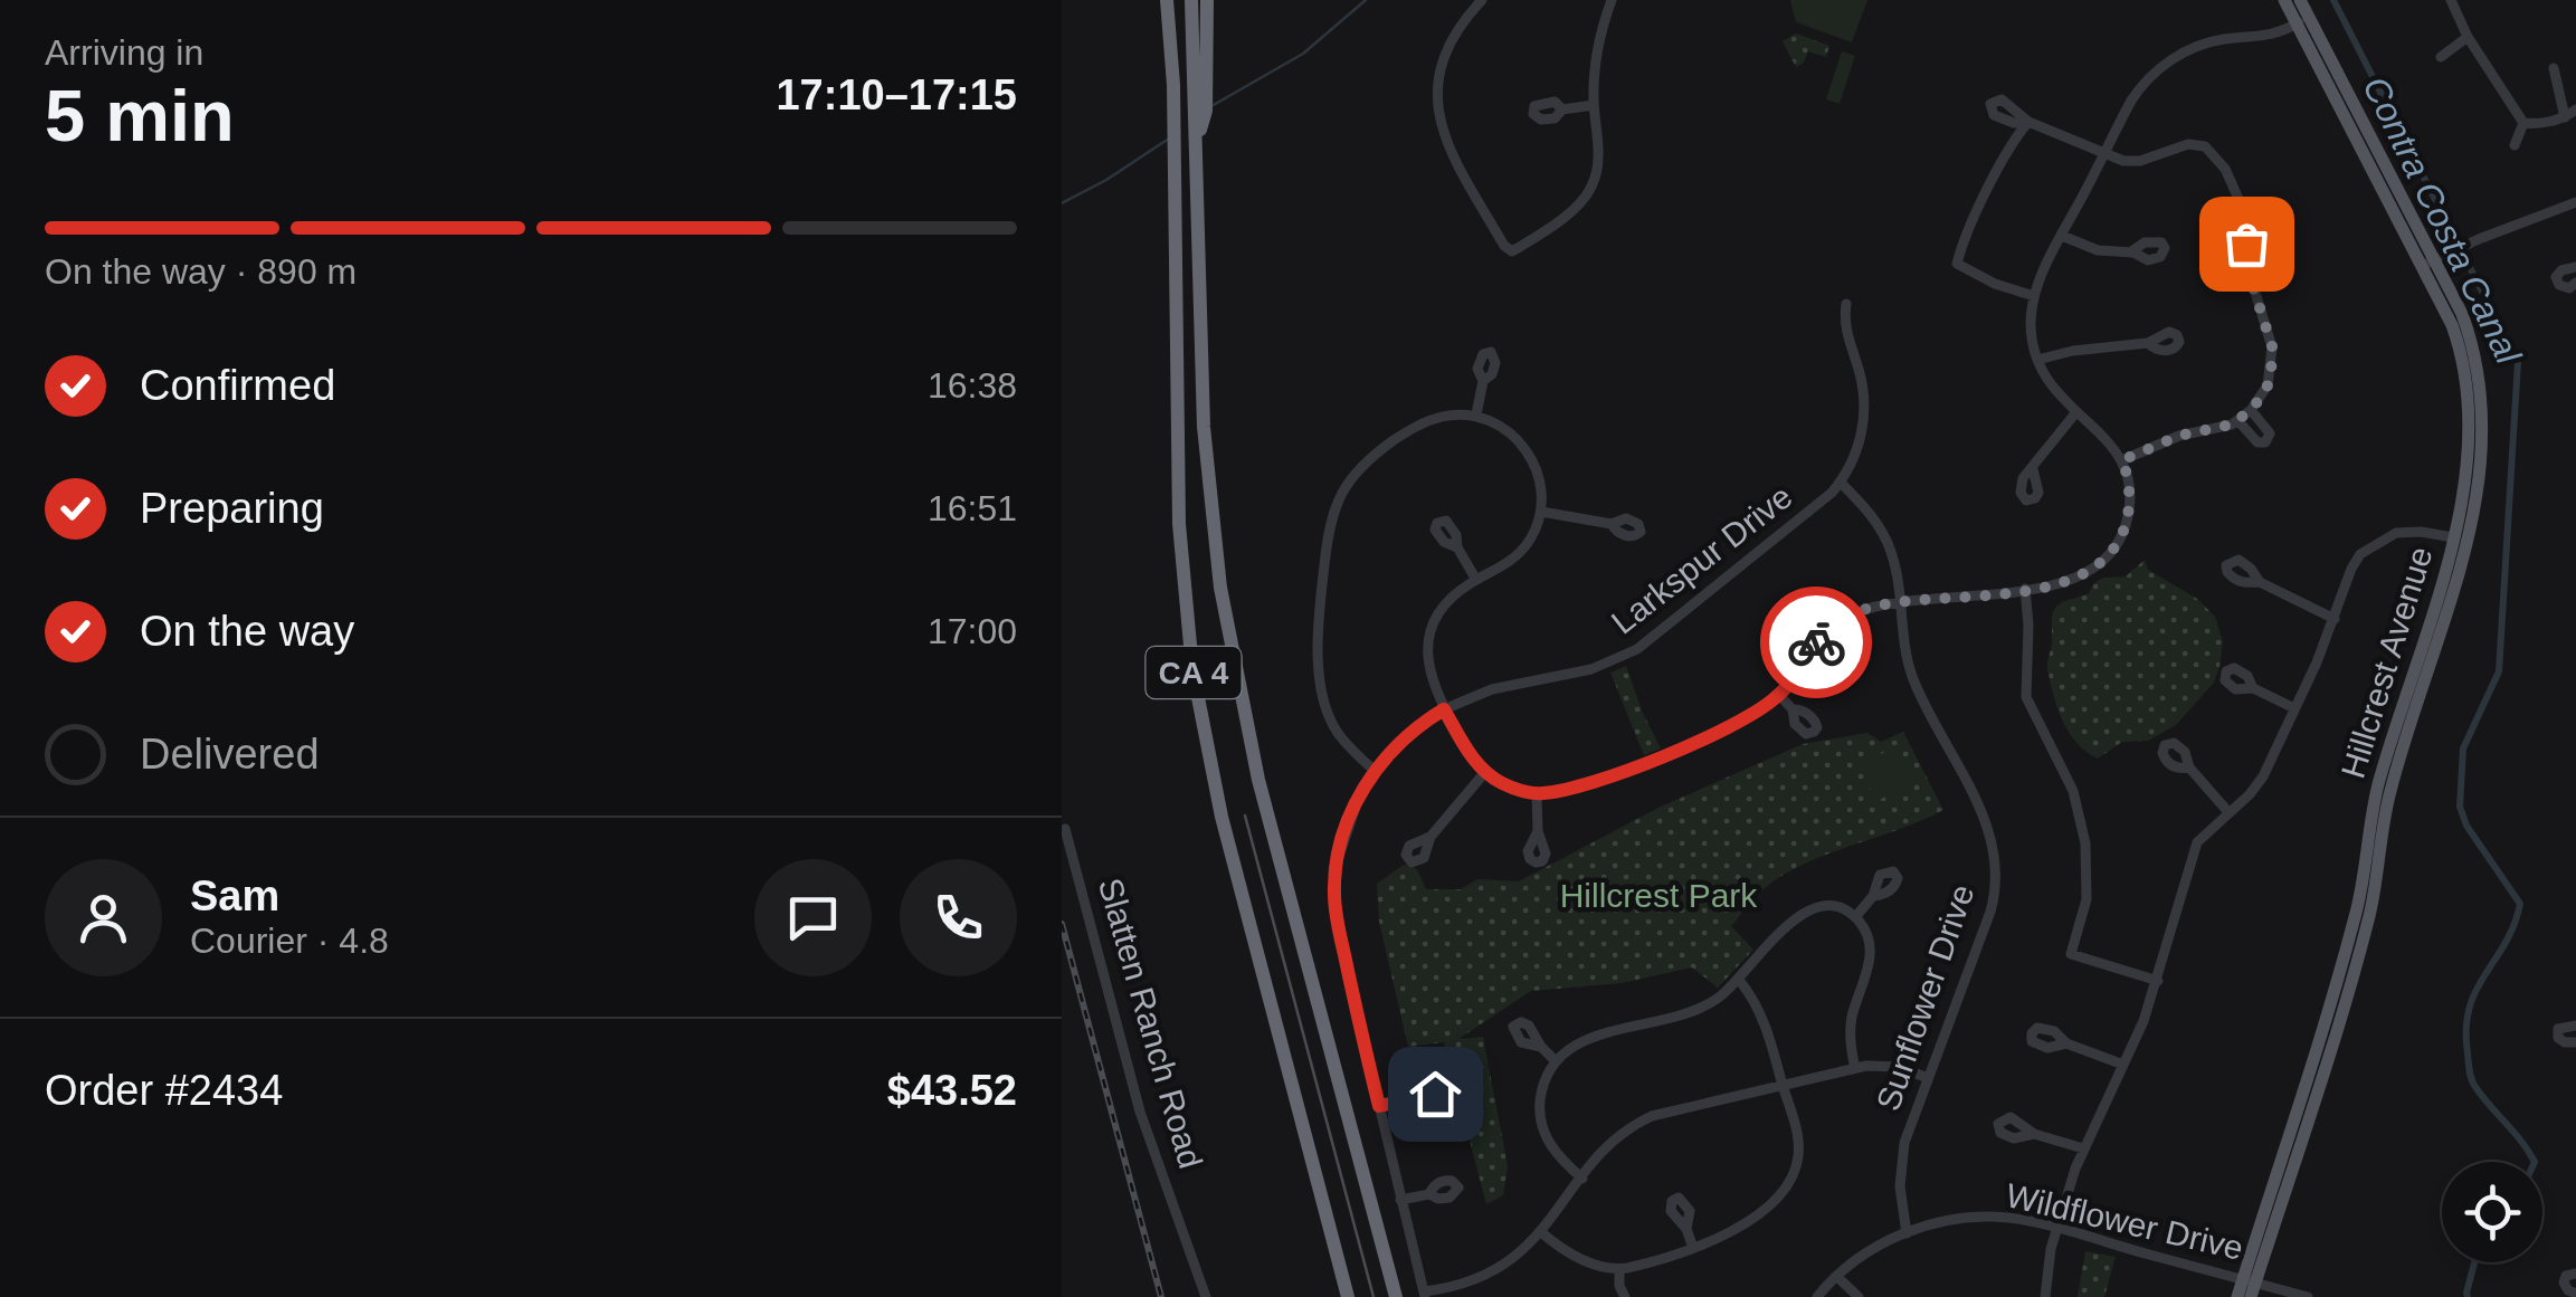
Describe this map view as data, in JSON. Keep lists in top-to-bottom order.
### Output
{
  "streets": {
    "highway": ["CA 4"],
    "main road": ["Hillcrest Avenue"],
    "street": [
      "Larkspur Drive",
      "Sunflower Drive",
      "Slatten Ranch Road",
      "Wildflower Drive"
    ]
  },
  "crossings": [
    ["Larkspur Drive", "Sunflower Drive"],
    ["Hillcrest Avenue", "Wildflower Drive"],
    ["Sunflower Drive", "Wildflower Drive"]
  ],
  "water": ["Contra Costa Canal"],
  "parks": ["Hillcrest Park"],
  "page": {
    "heading": ["5 min", "Arriving in", "17:10–17:15"],
    "panel": [
      "Sam",
      "Courier · 4.8",
      "Order #2434",
      "$43.52"
    ],
    "bar": "On the way · 890 m",
    "list": [
      ["Confirmed", "16:38"],
      ["Preparing", "16:51"],
      ["On the way", "17:00"],
      "Delivered"
    ]
  }
}
